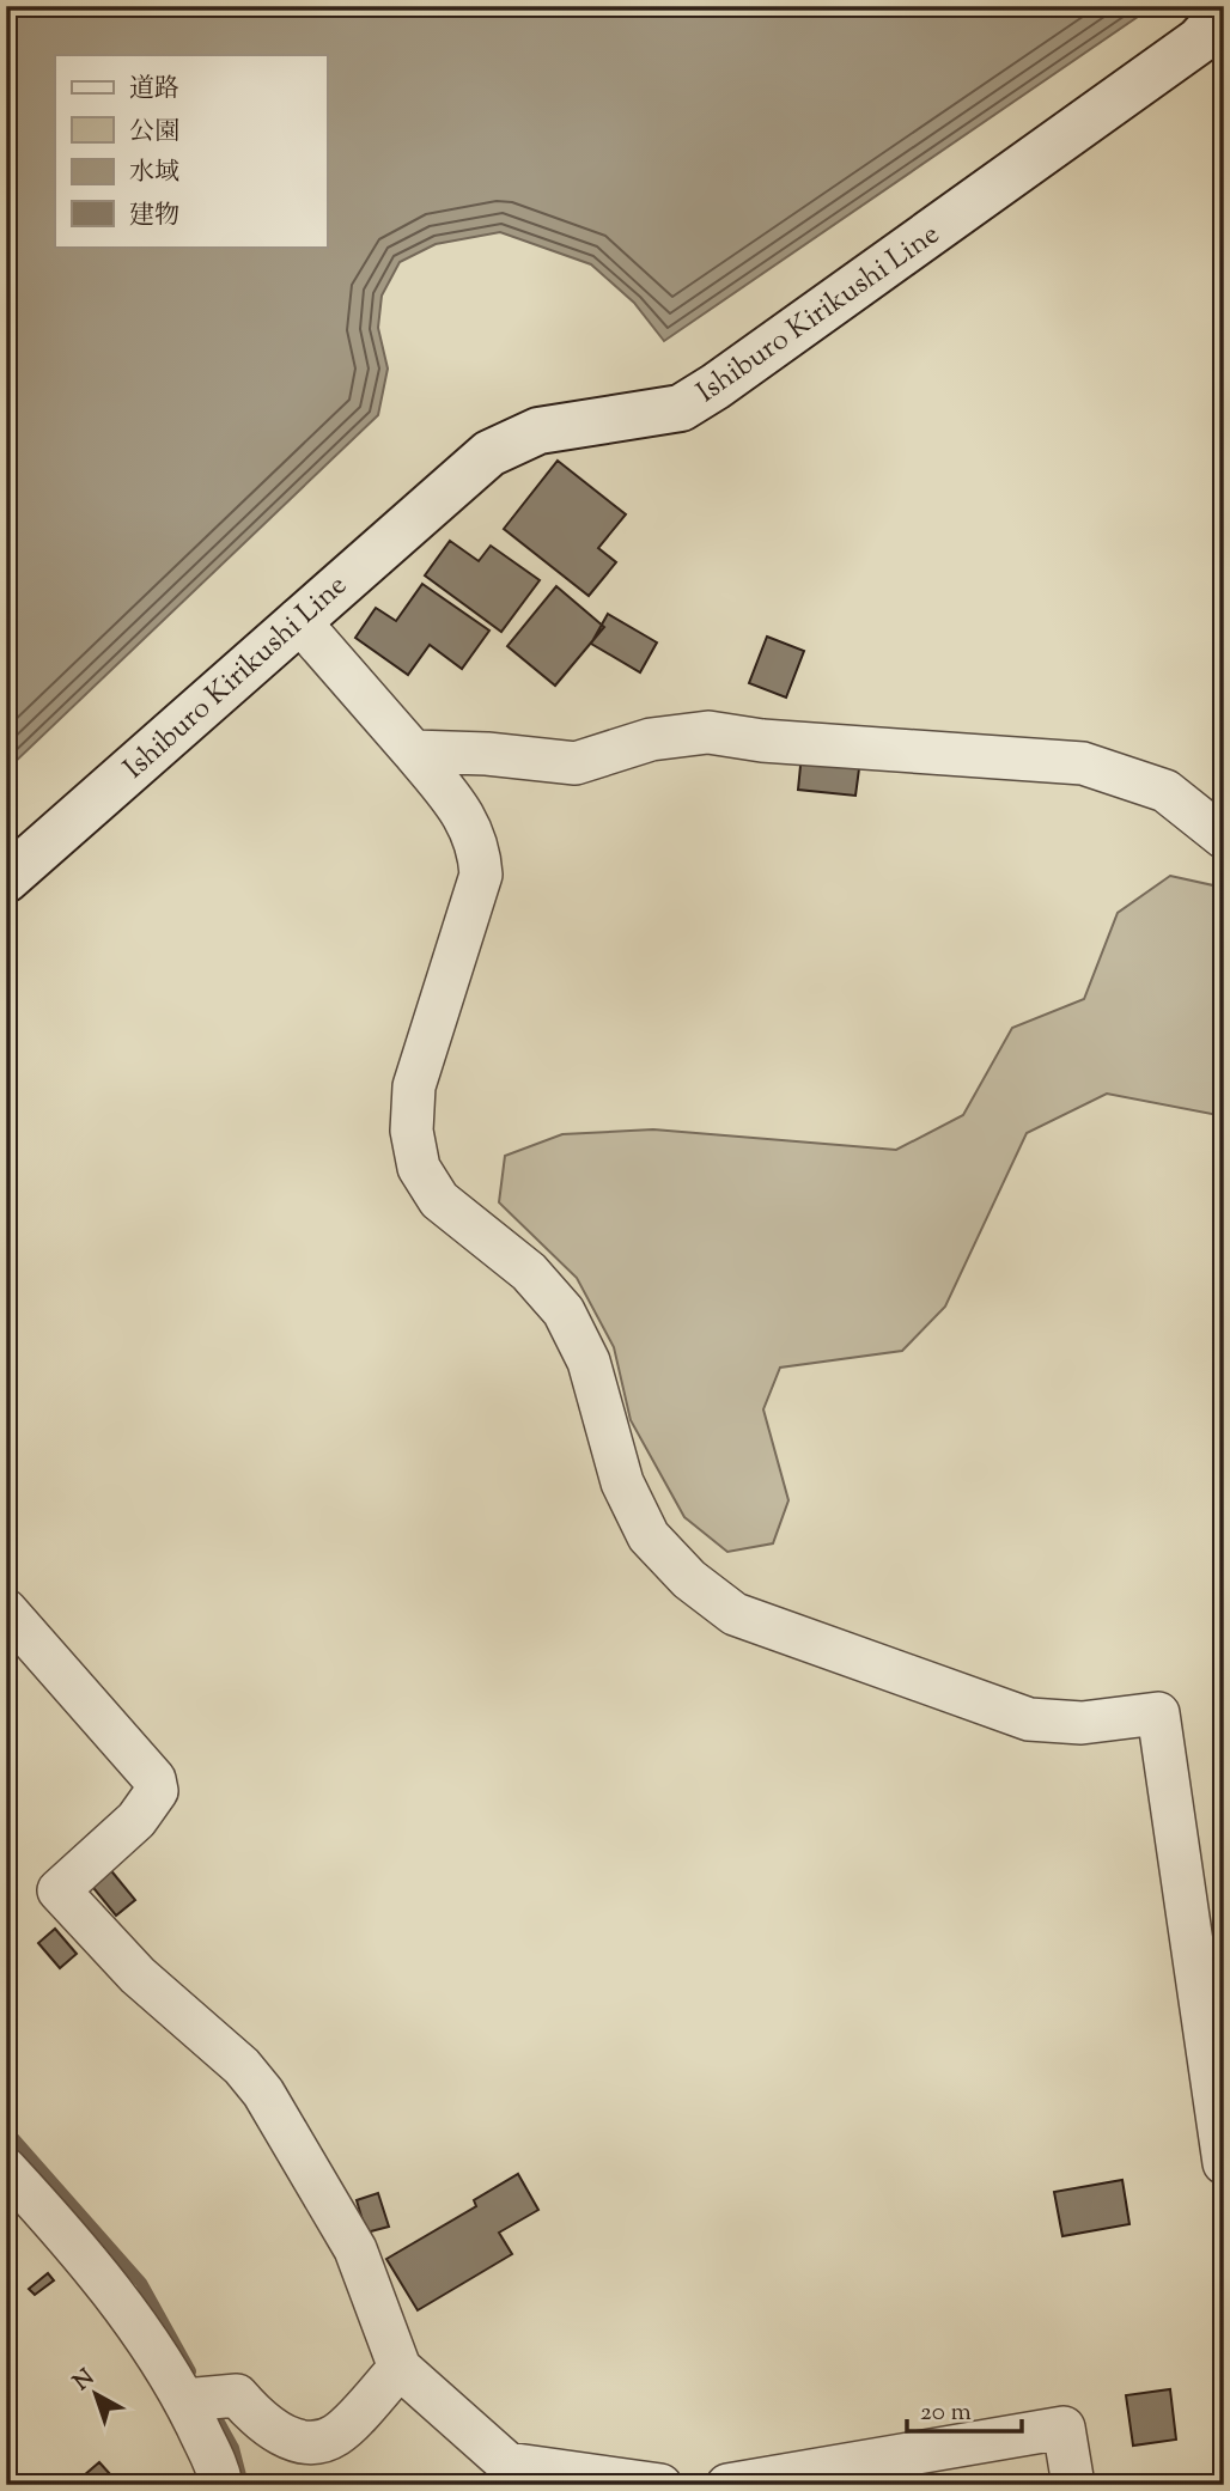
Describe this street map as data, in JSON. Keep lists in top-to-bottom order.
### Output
{
  "streets": {
    "main road": ["Ishiburo Kirikushi Line"]
  },
  "legend": [
    "道路",
    "公園",
    "水域",
    "建物"
  ],
  "scale_bar": "20 m",
  "north": "top left"
}
